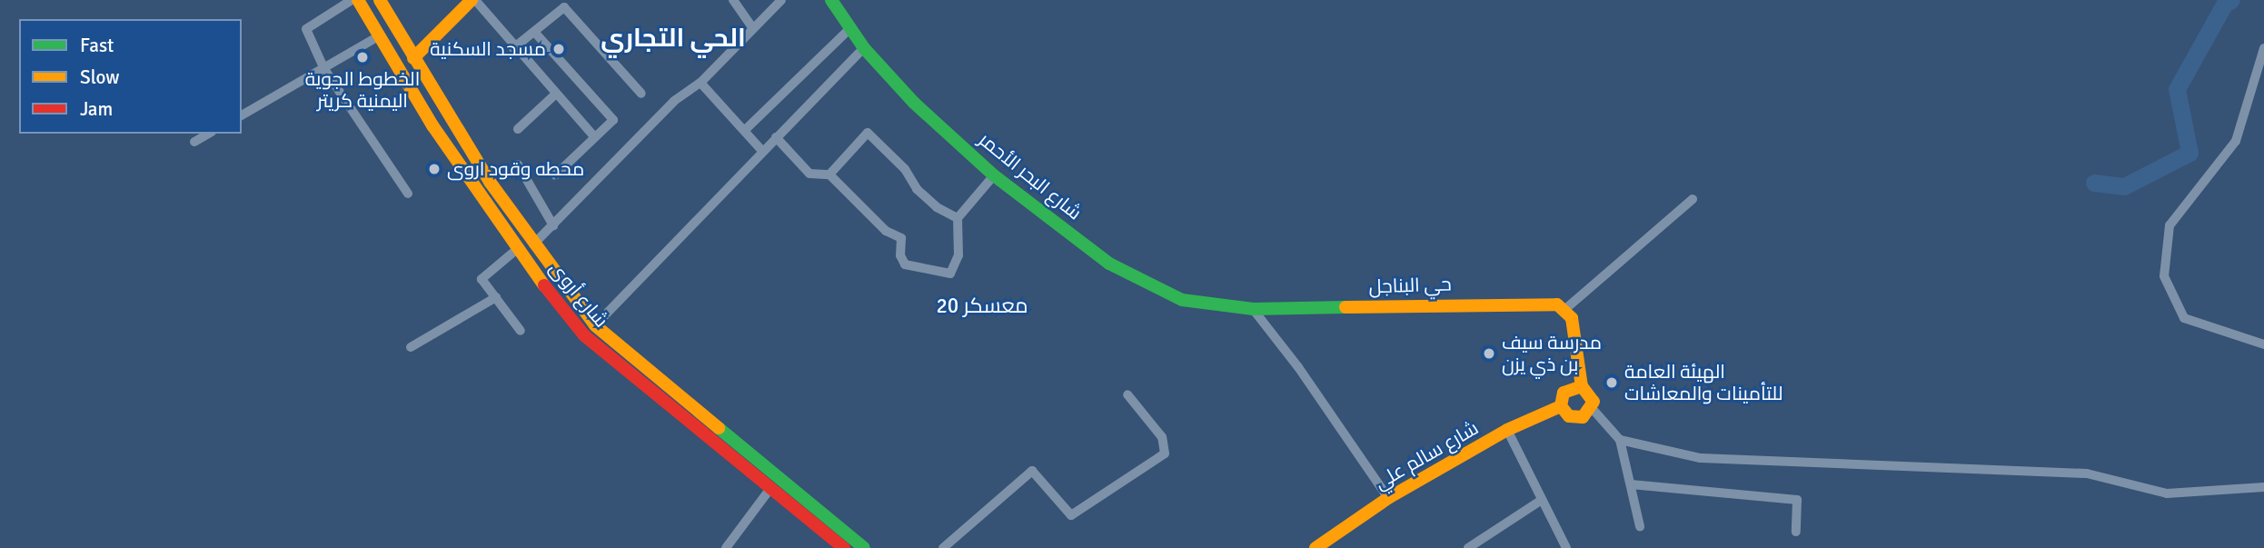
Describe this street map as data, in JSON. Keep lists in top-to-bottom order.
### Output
{
  "streets": {
    "main road": [
      "شارع البحر الأحمر",
      "حي البناجل",
      "شارع أروى",
      "شارع سالم علي"
    ]
  },
  "crossings": [
    ["شارع البحر الأحمر", "حي البناجل"]
  ],
  "districts": ["الحي التجاري", "معسكر 20"],
  "places": [
    "مسجد السكنية",
    "الخطوط الجوية اليمنية كريتر",
    "محطه وقود اروى",
    "مدرسة سيف بن ذي يزن",
    "الهيئة العامة للتأمينات والمعاشات"
  ],
  "legend": ["Fast", "Slow", "Jam"]
}
